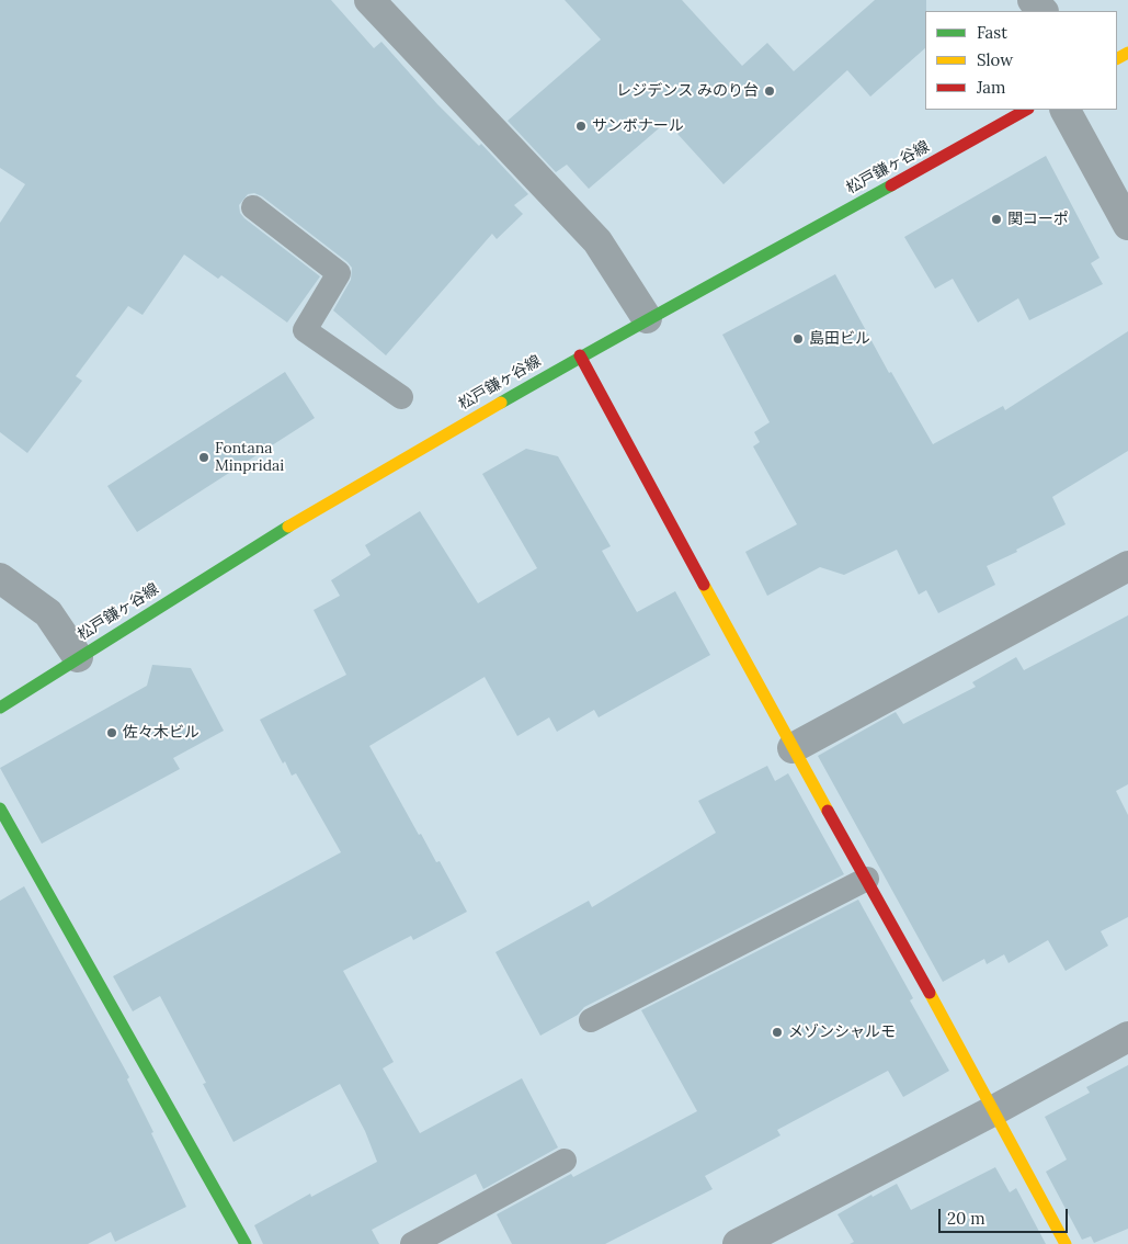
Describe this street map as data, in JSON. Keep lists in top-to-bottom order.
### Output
{
  "streets": {
    "street": ["松戸鎌ヶ谷線"]
  },
  "places": [
    "レジデンス みのり台",
    "サンボナール",
    "関コーポ",
    "島田ビル",
    "Fontana Minpridai",
    "佐々木ビル",
    "メゾンシャルモ"
  ],
  "legend": ["Fast", "Slow", "Jam"],
  "scale_bar": "20 m"
}
